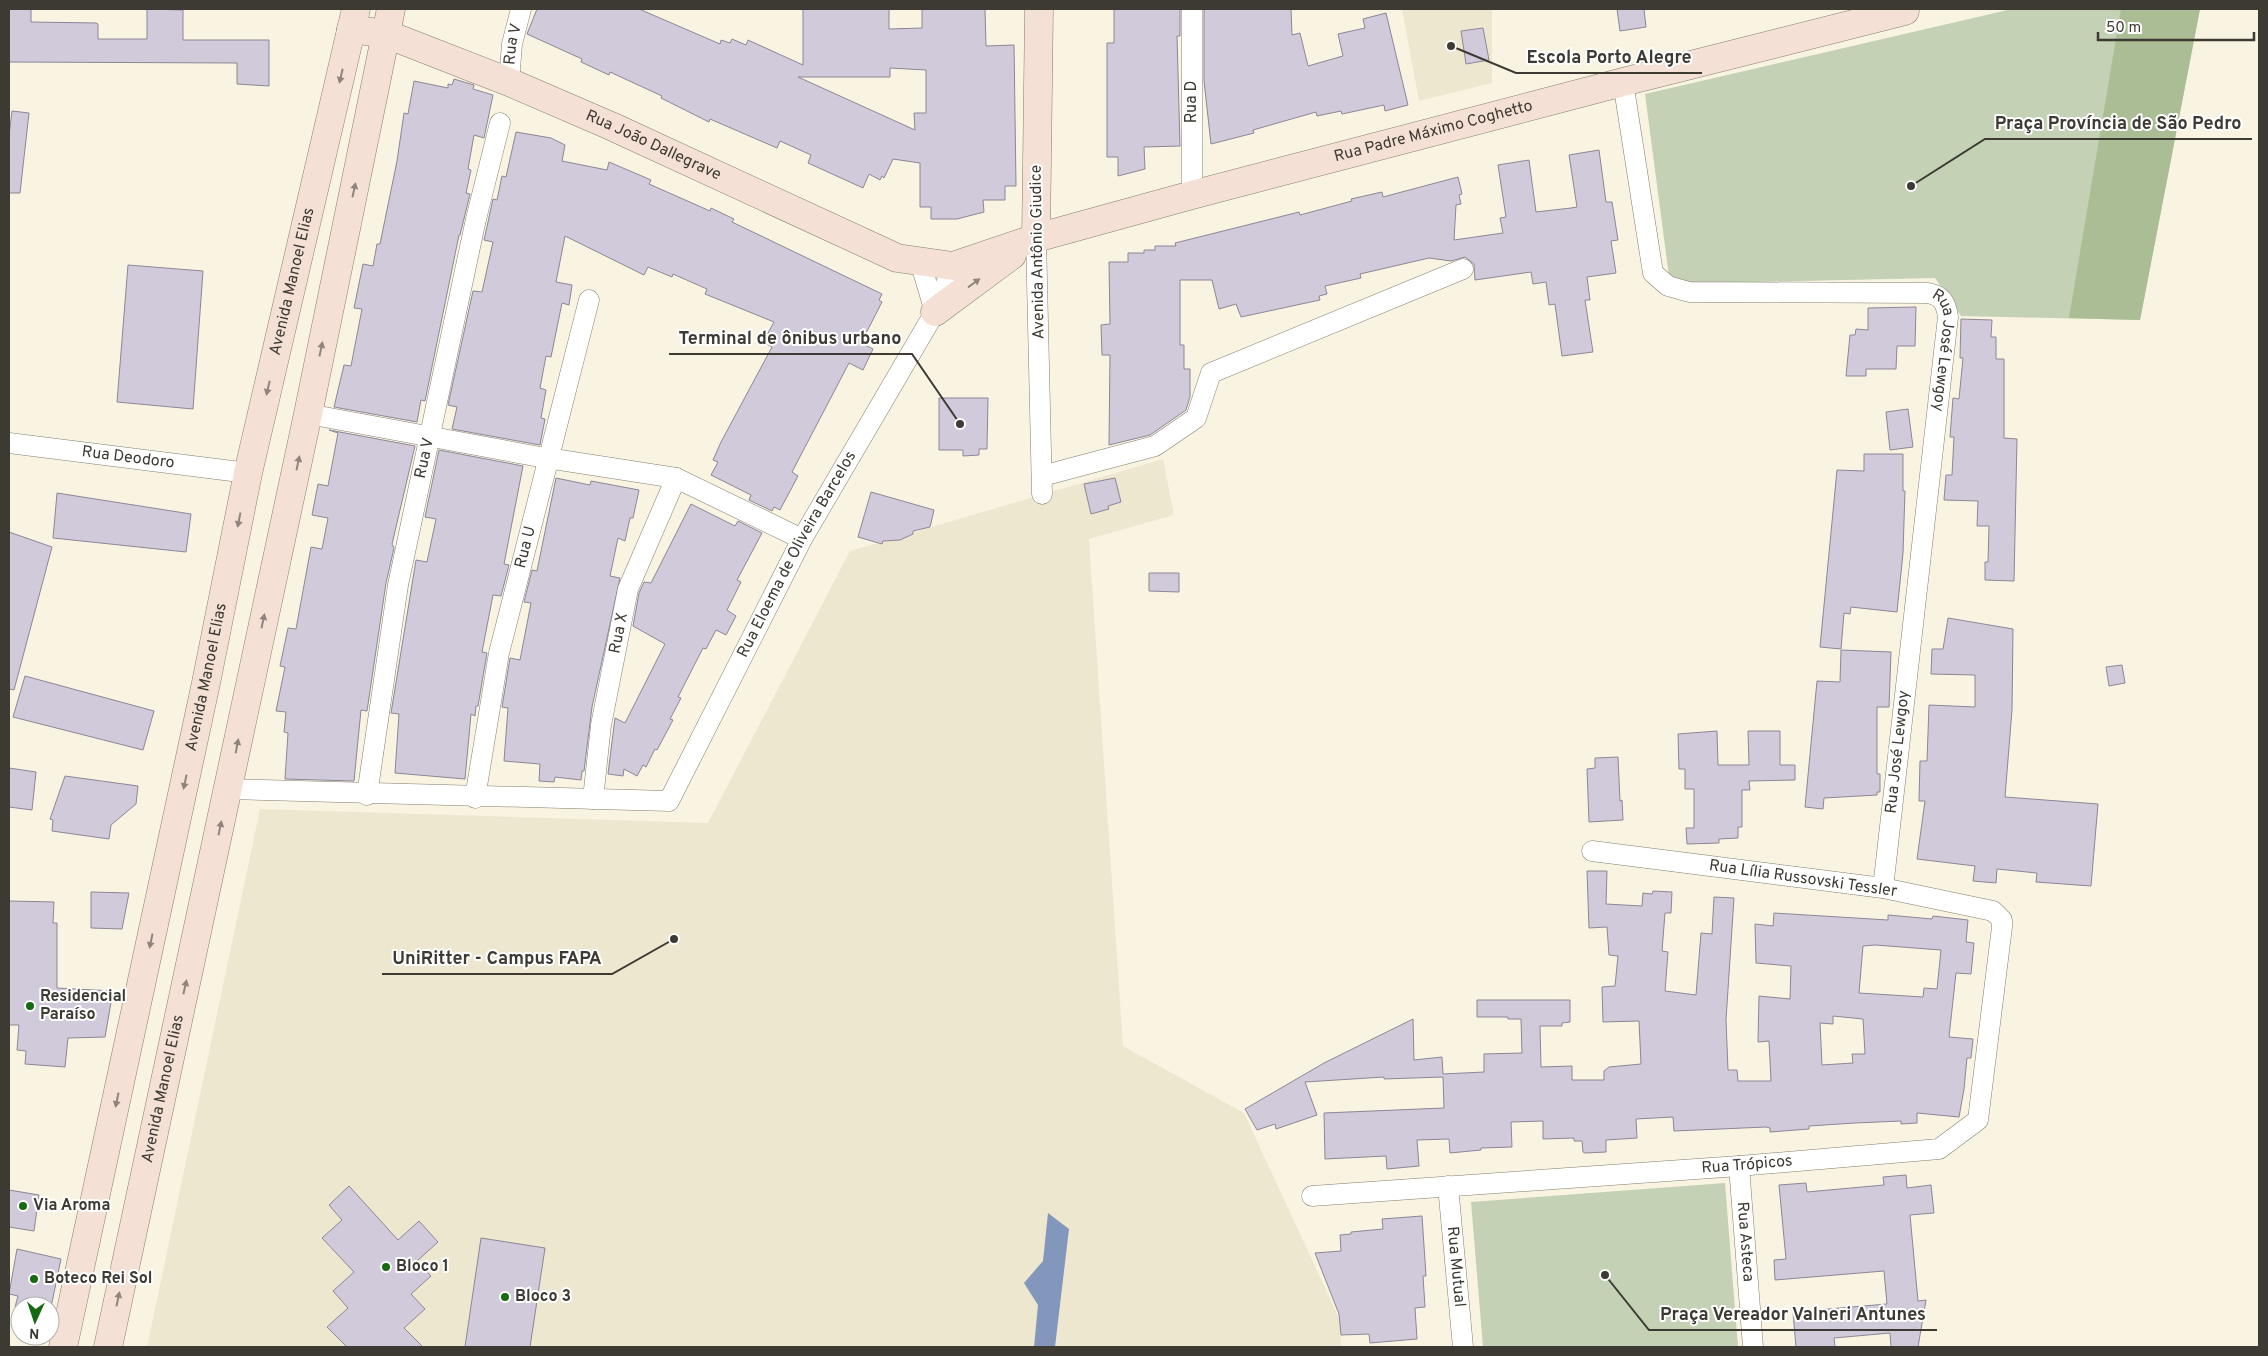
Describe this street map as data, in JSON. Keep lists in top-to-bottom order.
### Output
{
  "streets": {
    "main road": [
      "Rua Padre Máximo Coghetto",
      "Rua João Dallegrave",
      "Avenida Antônio Giudice",
      "Avenida Manoel Elias"
    ],
    "street": [
      "Rua V",
      "Rua D",
      "Rua José Lewgoy",
      "Rua Deodoro",
      "Rua U",
      "Rua Eloema de Oliveira Barcelos",
      "Rua X",
      "Rua Lília Russovski Tessler",
      "Rua Trópicos",
      "Rua Asteca",
      "Rua Mutual"
    ]
  },
  "crossings": [
    ["Rua V", "Rua João Dallegrave"],
    ["Rua D", "Rua Padre Máximo Coghetto"],
    ["Rua Padre Máximo Coghetto", "Rua João Dallegrave"],
    ["Rua Padre Máximo Coghetto", "Avenida Antônio Giudice"],
    ["Rua Padre Máximo Coghetto", "Rua José Lewgoy"],
    ["Rua Padre Máximo Coghetto", "Rua Eloema de Oliveira Barcelos"],
    ["Rua João Dallegrave", "Avenida Manoel Elias"],
    ["Rua João Dallegrave", "Rua Eloema de Oliveira Barcelos"],
    ["Avenida Manoel Elias", "Rua Deodoro"],
    ["Rua José Lewgoy", "Rua Lília Russovski Tessler"],
    ["Rua Eloema de Oliveira Barcelos", "Rua X"],
    ["Rua Lília Russovski Tessler", "Rua Trópicos"],
    ["Rua Trópicos", "Rua Asteca"],
    ["Rua Trópicos", "Rua Mutual"]
  ],
  "places": [
    "Escola Porto Alegre",
    "Praça Província de São Pedro",
    "Terminal de ônibus urbano",
    "UniRitter - Campus FAPA",
    "Residencial Paraíso",
    "Via Aroma",
    "Bloco 1",
    "Praça Vereador Valneri Antunes",
    "Boteco Rei Sol",
    "Bloco 3"
  ],
  "scale_bar": "50 m",
  "north": "bottom"
}
